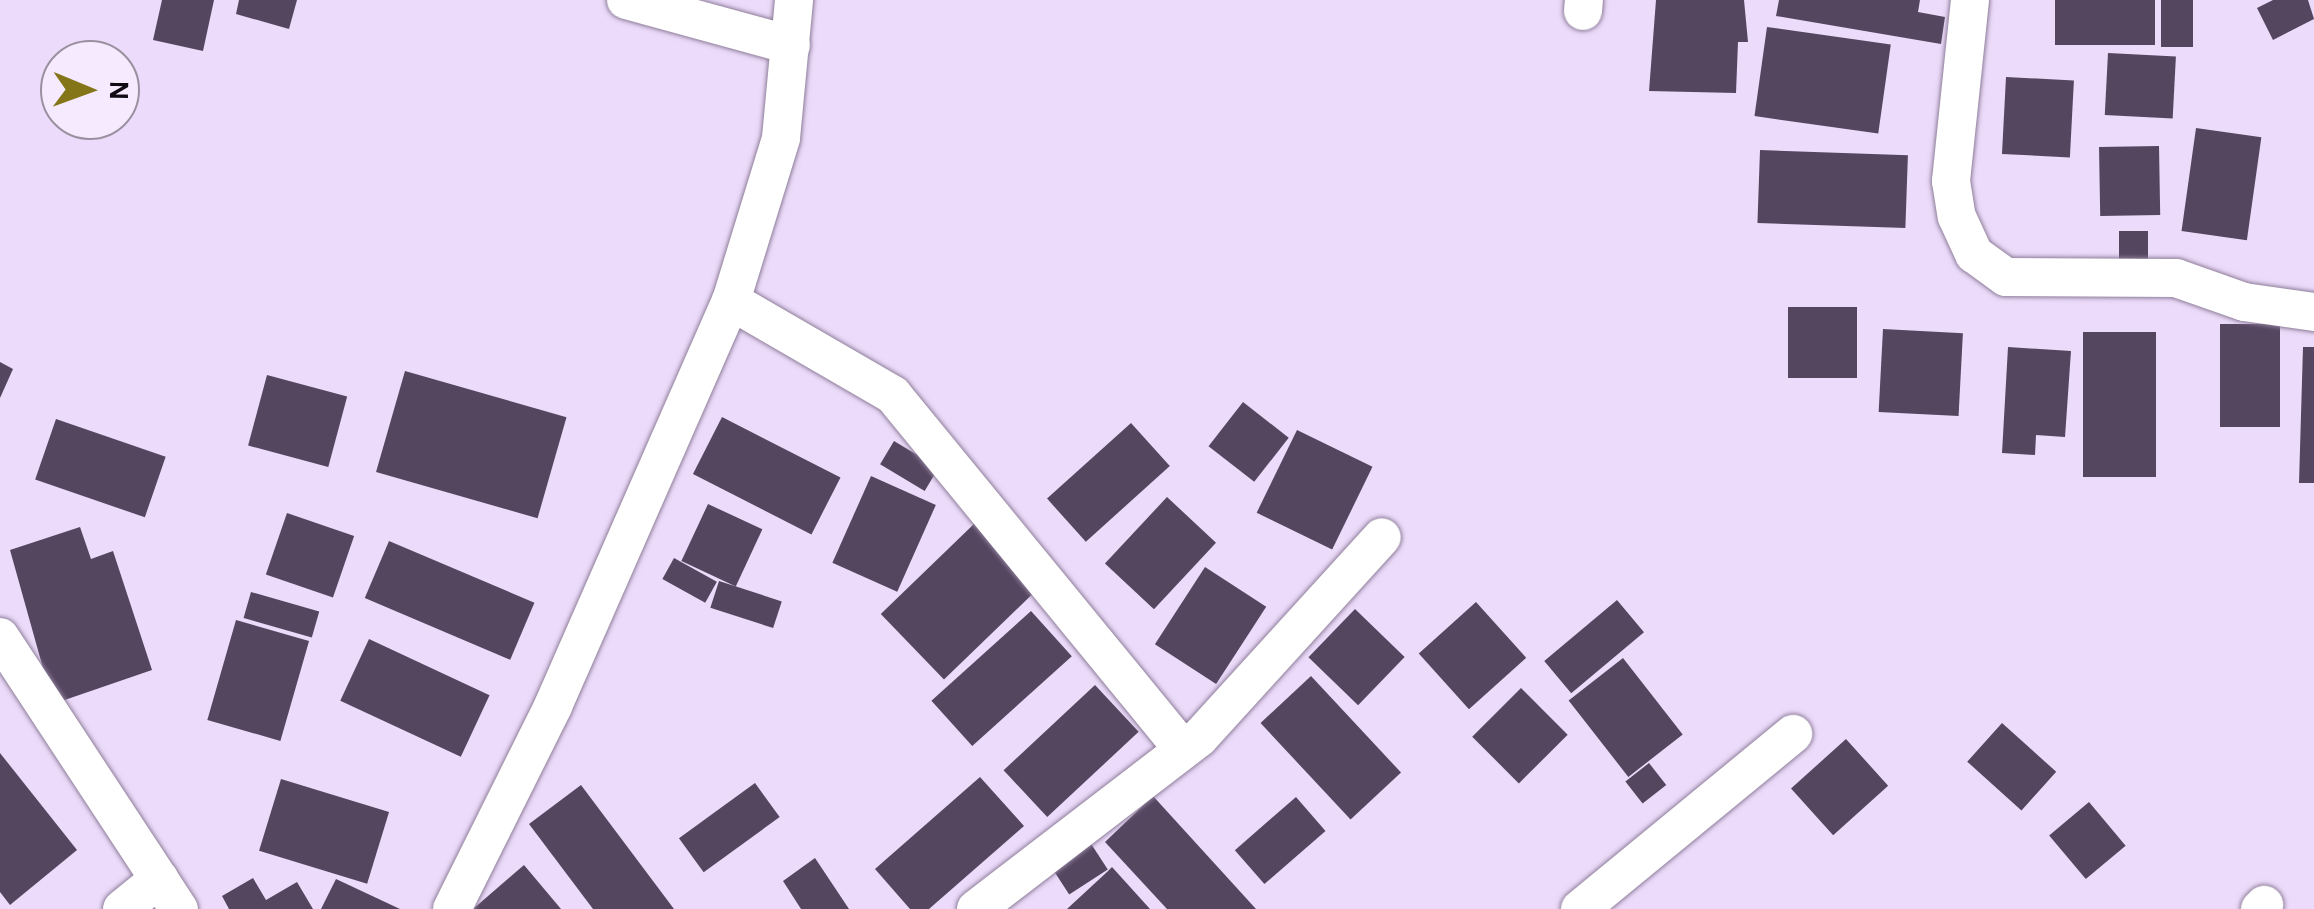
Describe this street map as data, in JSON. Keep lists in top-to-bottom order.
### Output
{
  "north": "right"
}
